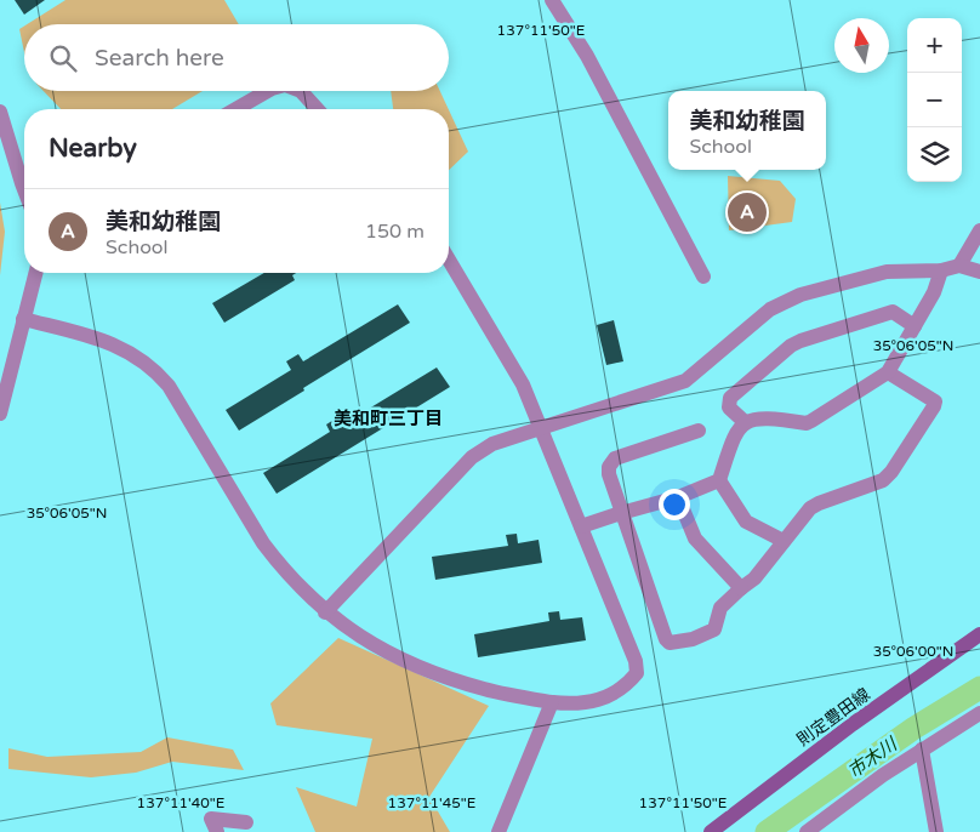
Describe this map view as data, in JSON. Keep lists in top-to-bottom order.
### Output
{
  "streets": {
    "main road": ["則定豊田線"]
  },
  "districts": ["美和町三丁目"],
  "water": ["市木川"],
  "north": "top",
  "page": {
    "map_buttons": ["+", "−"],
    "search": "Search here",
    "popup": ["美和幼稚園", "School"],
    "heading": "Nearby",
    "list": [
      {
        "mark": "A",
        "name": "美和幼稚園",
        "note": "School",
        "value": "150 m"
      }
    ],
    "pins": "A"
  },
  "coordinates": [
    "137°11'50\"E",
    "35°06'05\"N",
    "35°06'00\"N",
    "137°11'40\"E",
    "137°11'45\"E"
  ]
}
